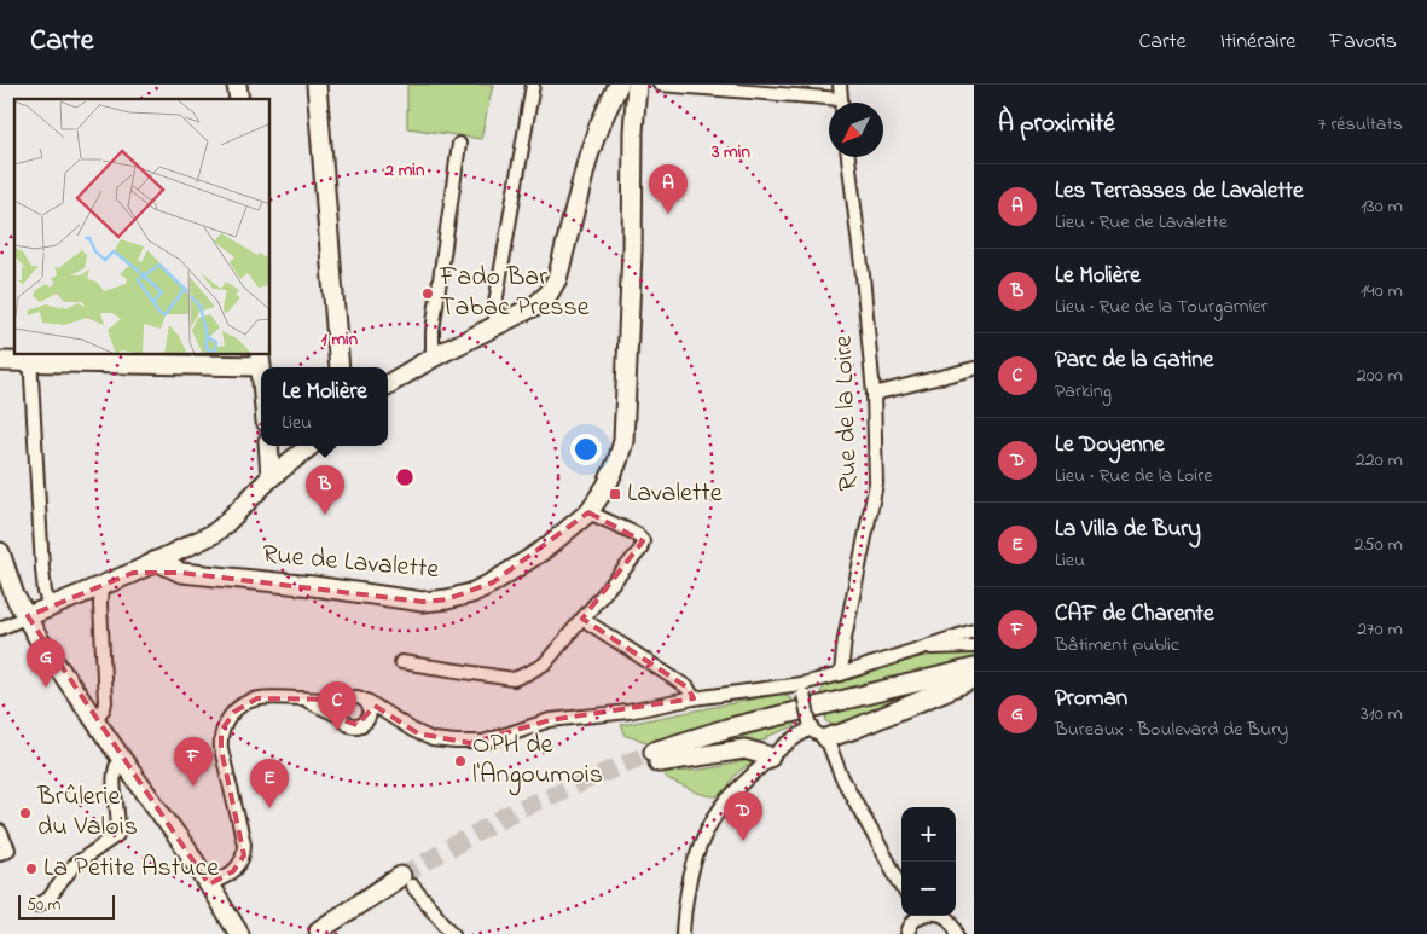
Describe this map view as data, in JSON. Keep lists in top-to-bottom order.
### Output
{
  "streets": {
    "street": ["Rue de la Loire", "Rue de Lavalette"]
  },
  "places": {
    "other": [
      "Fado Bar Tabac Presse",
      "OPH de l'Angoumois",
      "Brûlerie du Valois",
      "La Petite Astuce"
    ],
    "transit": ["Lavalette"]
  },
  "scale_bar": "50 m",
  "north": "bottom left",
  "page": {
    "header": "Carte",
    "nav": ["Carte", "Itinéraire", "Favoris"],
    "heading": ["À proximité", "7 résultats"],
    "list": [
      {
        "mark": "A",
        "name": "Les Terrasses de Lavalette",
        "note": "Lieu · Rue de Lavalette",
        "value": "130 m"
      },
      {
        "mark": "B",
        "name": "Le Molière",
        "note": "Lieu · Rue de la Tourgarnier",
        "value": "140 m"
      },
      {
        "mark": "C",
        "name": "Parc de la Gatine",
        "note": "Parking",
        "value": "200 m"
      },
      {
        "mark": "D",
        "name": "Le Doyenne",
        "note": "Lieu · Rue de la Loire",
        "value": "220 m"
      },
      {
        "mark": "E",
        "name": "La Villa de Bury",
        "note": "Lieu",
        "value": "250 m"
      },
      {
        "mark": "F",
        "name": "CAF de Charente",
        "note": "Bâtiment public",
        "value": "270 m"
      },
      {
        "mark": "G",
        "name": "Proman",
        "note": "Bureaux · Boulevard de Bury",
        "value": "310 m"
      }
    ],
    "pins": [
      "A",
      "B",
      "G",
      "C",
      "F",
      "E",
      "D"
    ],
    "popup": ["Le Molière", "Lieu"],
    "map_buttons": ["+", "−"],
    "scale": "50 m"
  },
  "rings": ["3 min", "2 min", "1 min"]
}
